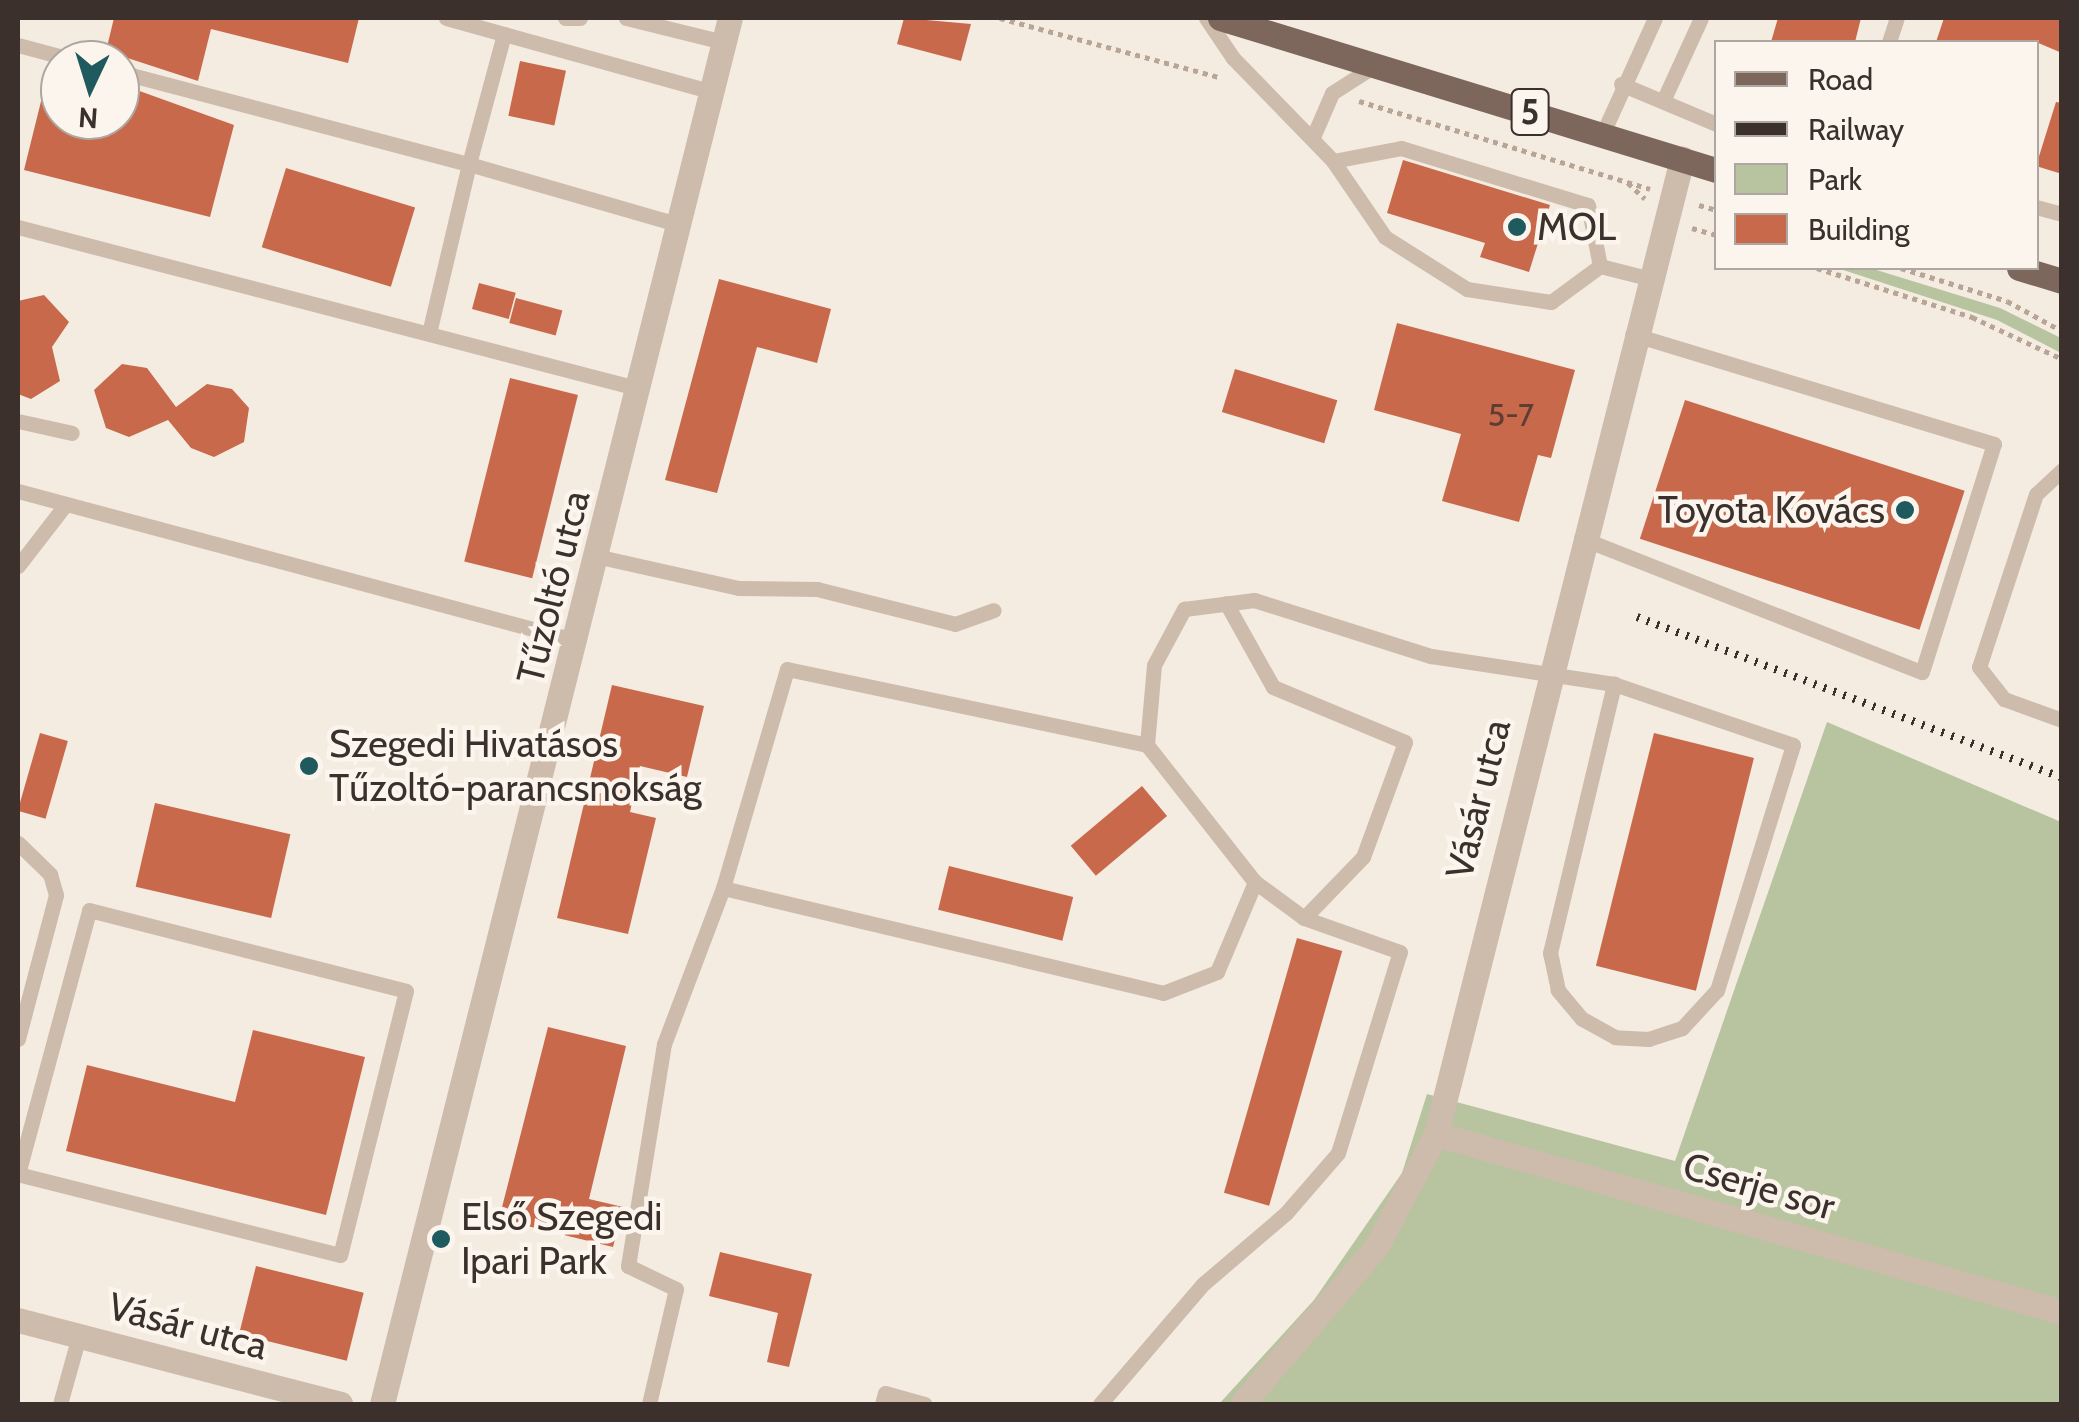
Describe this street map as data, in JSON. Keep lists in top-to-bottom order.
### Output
{
  "streets": {
    "main road": ["5"],
    "street": ["Tűzoltó utca", "Vásár utca", "Cserje sor"]
  },
  "crossings": [
    ["5", "Vásár utca"],
    ["Vásár utca", "Cserje sor"]
  ],
  "places": [
    "MOL",
    "Toyota Kovács",
    "Szegedi Hivatásos Tűzoltó-parancsnokság",
    "Első Szegedi Ipari Park"
  ],
  "house_numbers": ["5-7"],
  "legend": [
    "Road",
    "Railway",
    "Park",
    "Building"
  ],
  "north": "bottom"
}
